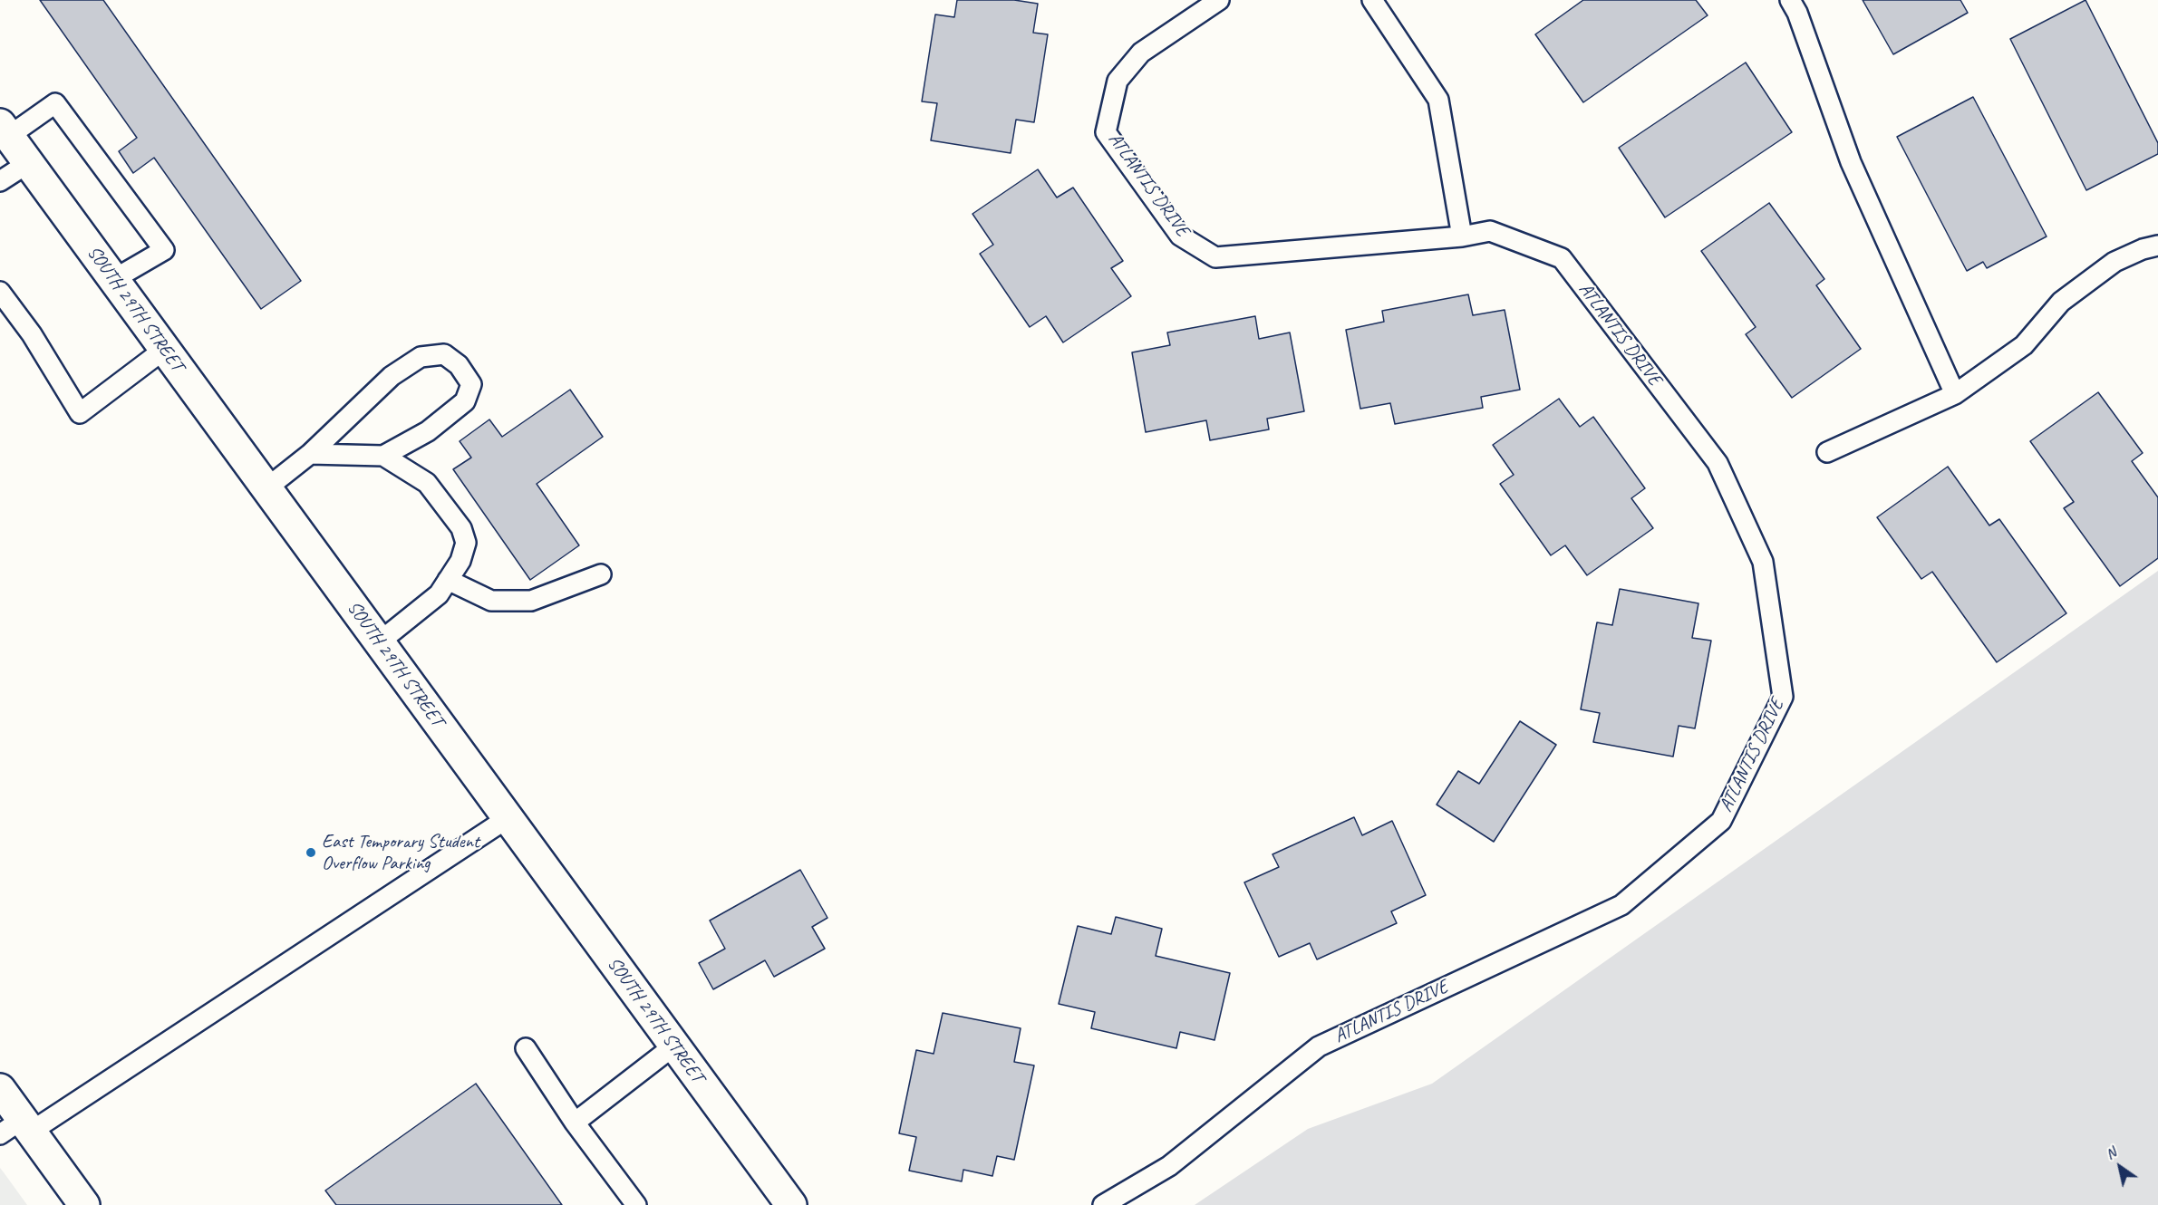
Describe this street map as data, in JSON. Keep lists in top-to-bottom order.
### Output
{
  "streets": {
    "street": ["SOUTH 29TH STREET"],
    "lane": ["ATLANTIS DRIVE"]
  },
  "places": ["East Temporary Student Overflow Parking"],
  "north": "top left"
}
